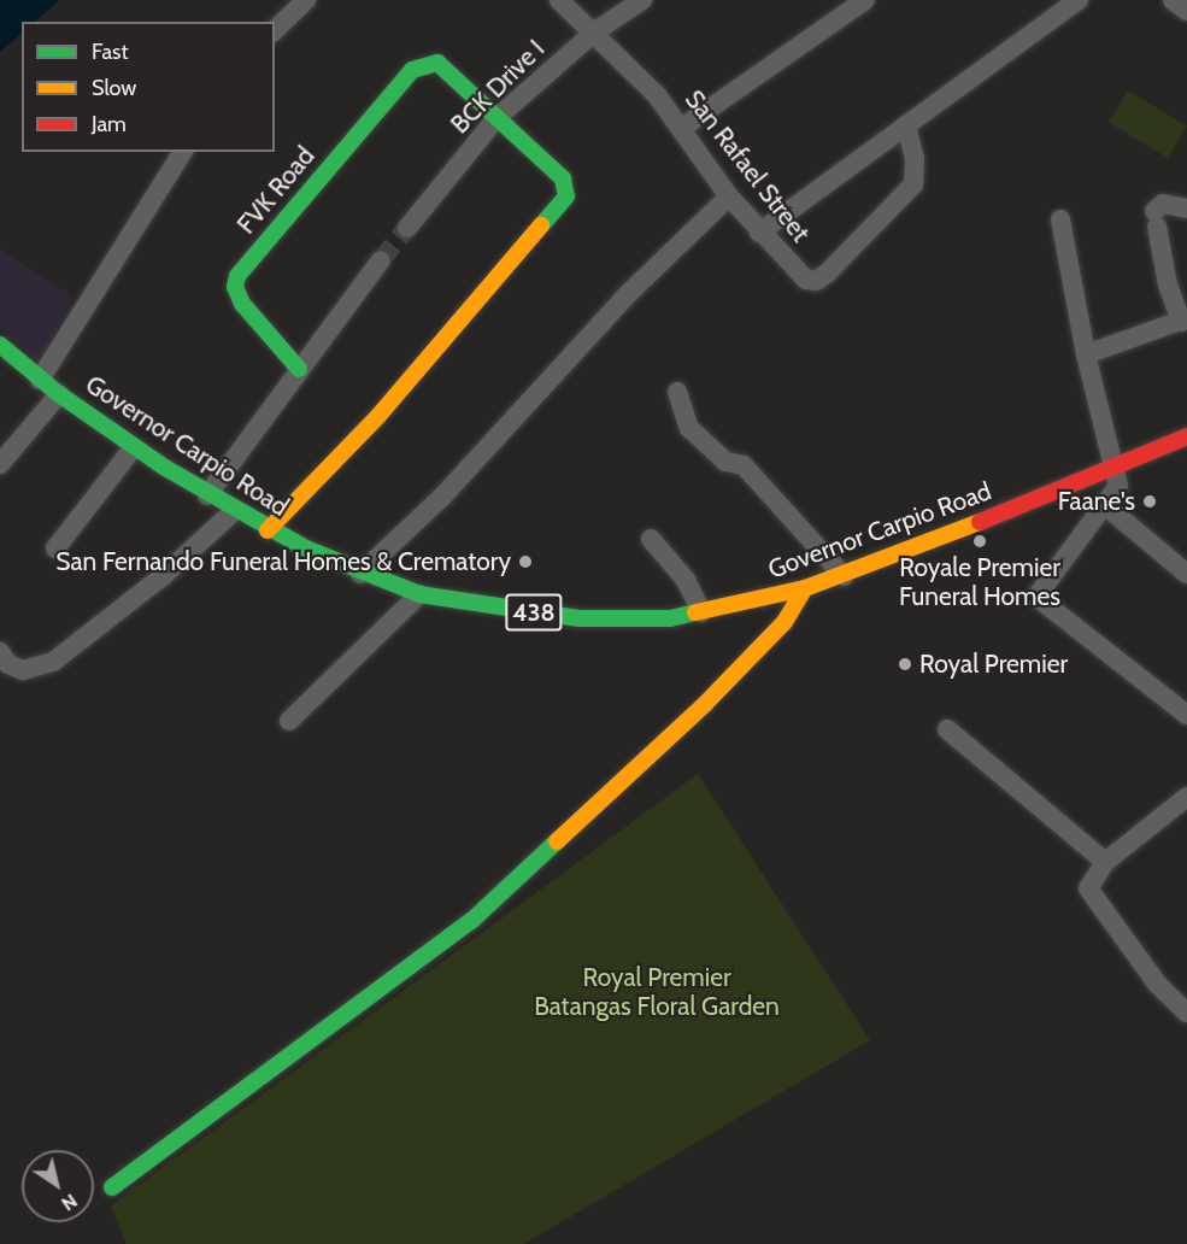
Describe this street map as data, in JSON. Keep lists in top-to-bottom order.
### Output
{
  "streets": {
    "street": [
      "BCK Drive I",
      "San Rafael Street",
      "FVK Road",
      "Governor Carpio Road",
      "438"
    ]
  },
  "crossings": [
    ["BCK Drive I", "San Rafael Street"],
    ["BCK Drive I", "FVK Road"]
  ],
  "parks": ["Royal Premier Batangas Floral Garden"],
  "places": [
    "Faane's",
    "Royale Premier Funeral Homes",
    "San Fernando Funeral Homes & Crematory",
    "Royal Premier"
  ],
  "legend": ["Fast", "Slow", "Jam"],
  "north": "bottom right"
}
